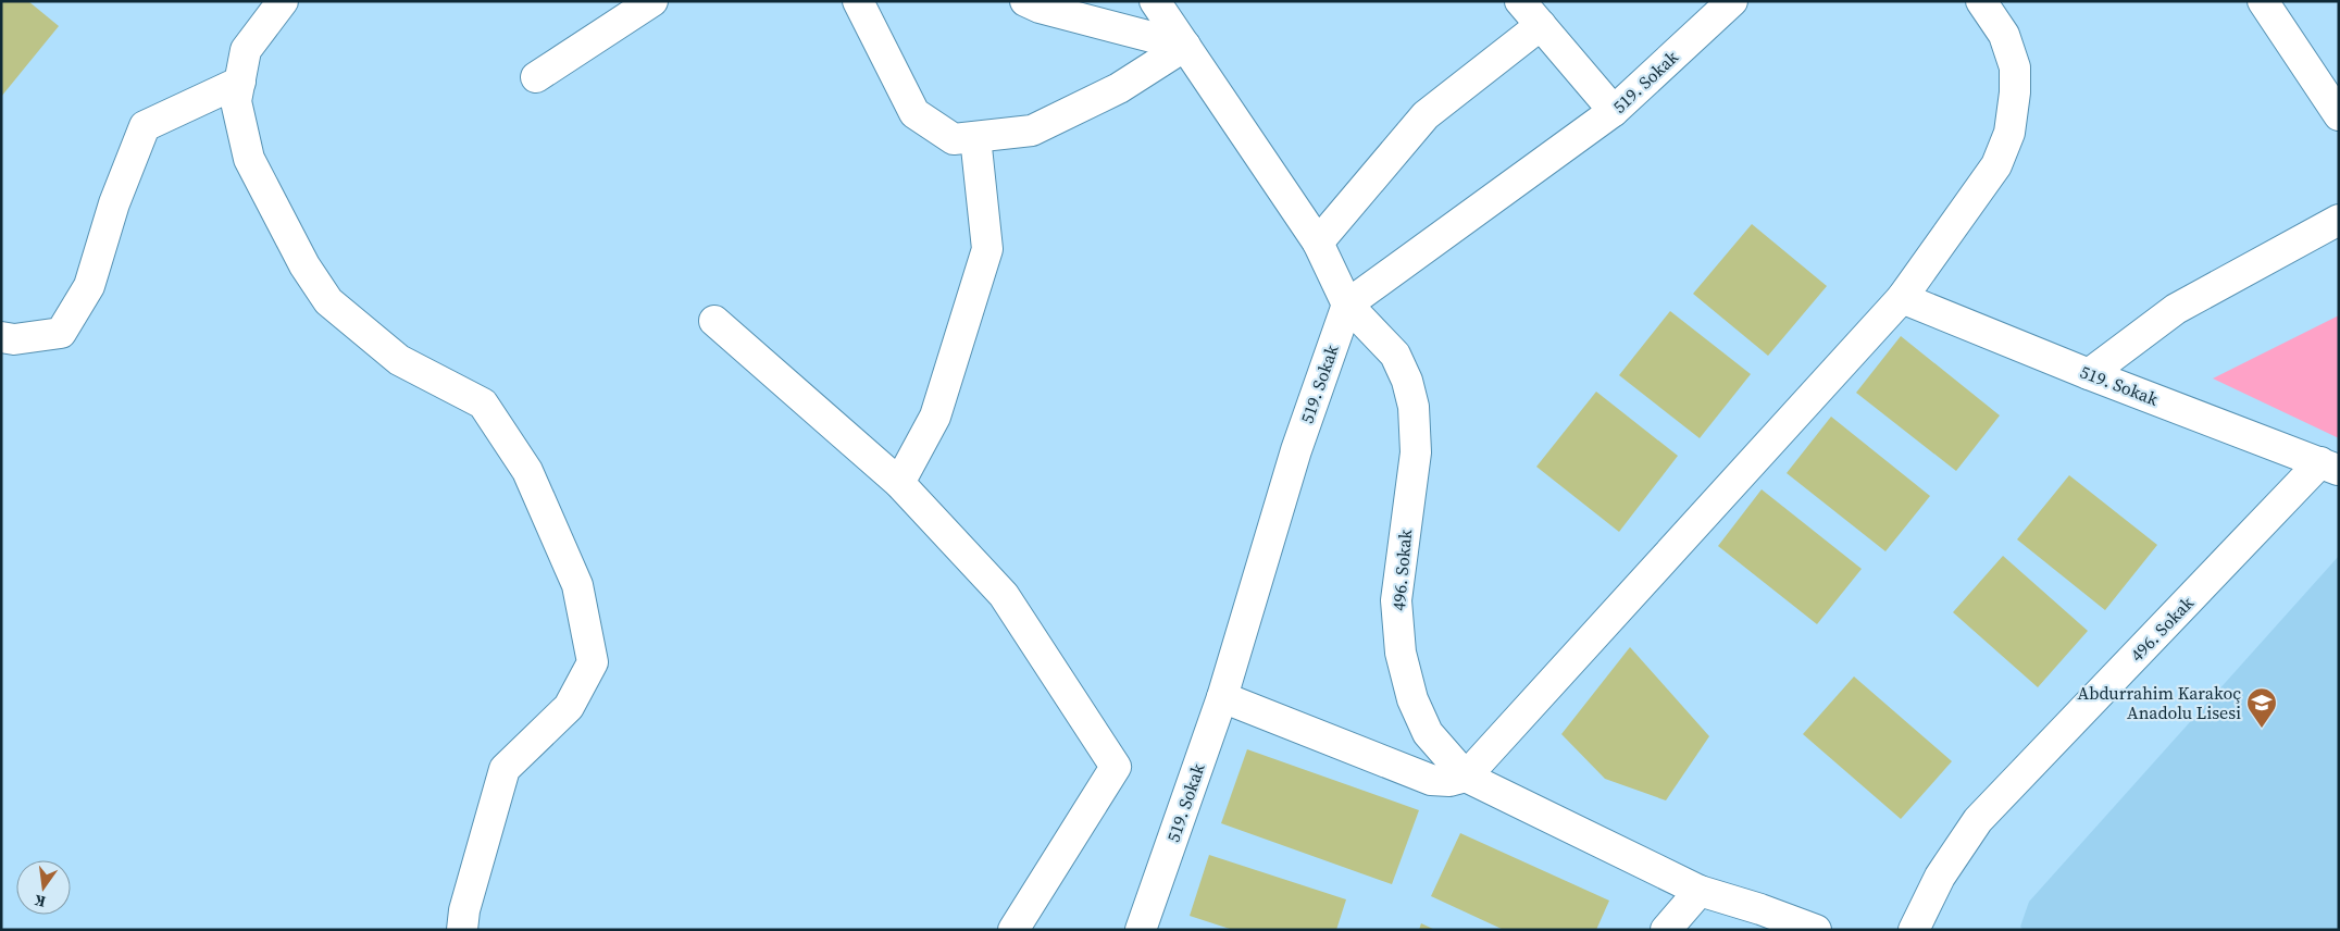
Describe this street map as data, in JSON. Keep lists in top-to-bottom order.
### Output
{
  "streets": {
    "street": ["519. Sokak", "496. Sokak"]
  },
  "crossings": [
    ["519. Sokak", "496. Sokak"]
  ],
  "places": {
    "school or university": ["Abdurrahim Karakoç Anadolu Lisesi"]
  },
  "north": "bottom"
}
